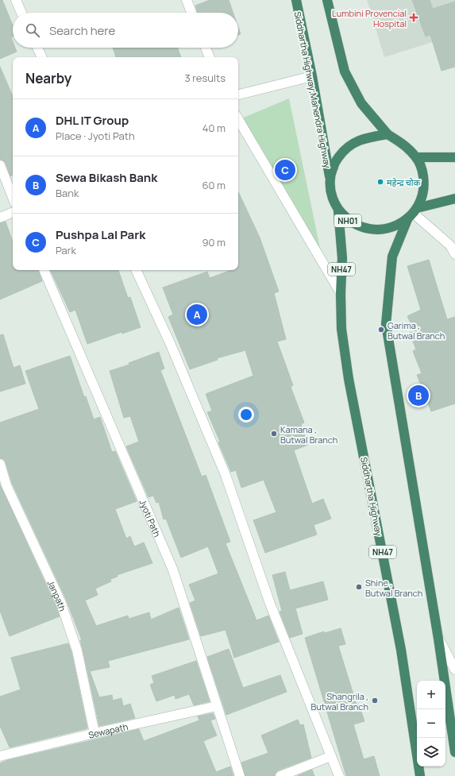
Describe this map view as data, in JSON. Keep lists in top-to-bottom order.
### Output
{
  "streets": {
    "highway": [
      "Siddhartha Highway;Mahendra Highway",
      "NH01",
      "NH47",
      "Siddhartha Highway"
    ],
    "street": ["Jyoti Path", "Janpath", "Sewapath"]
  },
  "crossings": [
    ["Siddhartha Highway;Mahendra Highway", "NH01"],
    ["Siddhartha Highway;Mahendra Highway", "NH47"],
    ["NH01", "NH47"],
    ["NH47", "Siddhartha Highway"],
    ["Jyoti Path", "Sewapath"],
    ["Janpath", "Sewapath"]
  ],
  "places": {
    "health": ["Lumbini Provencial Hospital"],
    "other": [
      "महेन्द्र चोक",
      "Garima , Butwal Branch",
      "Kamana , Butwal Branch",
      "Shine , Butwal Branch",
      "Shangrila , Butwal Branch"
    ]
  },
  "page": {
    "search": "Search here",
    "heading": ["Nearby", "3 results"],
    "list": [
      {
        "mark": "A",
        "name": "DHL IT Group",
        "note": "Place · Jyoti Path",
        "value": "40 m"
      },
      {
        "mark": "B",
        "name": "Sewa Bikash Bank",
        "note": "Bank",
        "value": "60 m"
      },
      {
        "mark": "C",
        "name": "Pushpa Lal Park",
        "note": "Park",
        "value": "90 m"
      }
    ],
    "pins": ["C", "A", "B"],
    "map_buttons": ["+", "−"]
  }
}
